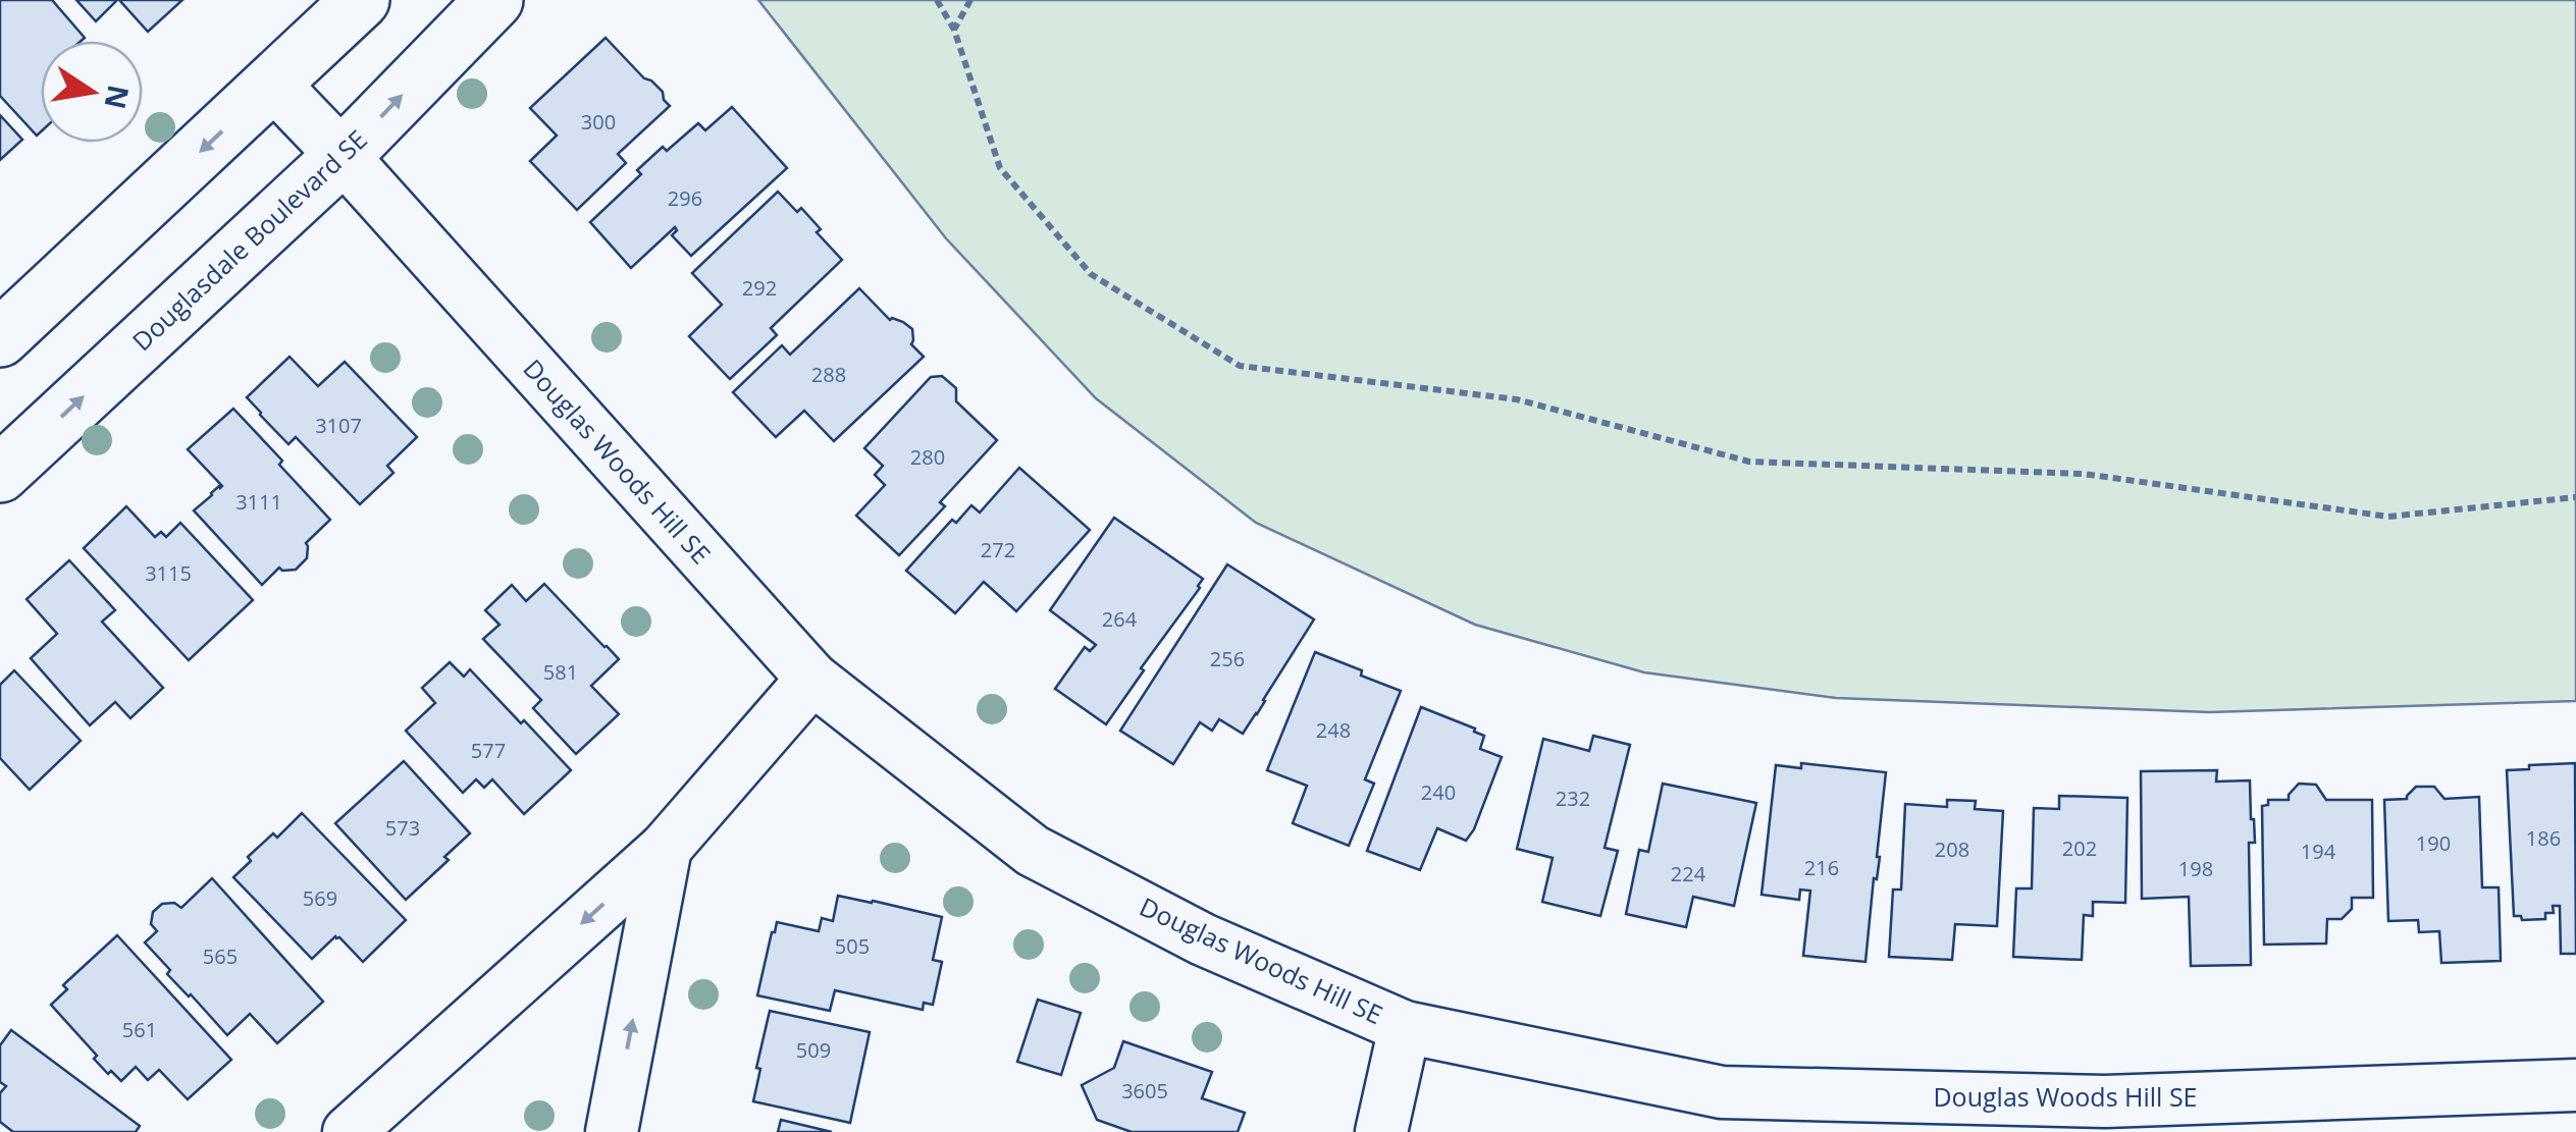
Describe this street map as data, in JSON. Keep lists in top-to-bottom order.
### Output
{
  "streets": {
    "street": ["Douglasdale Boulevard SE", "Douglas Woods Hill SE"]
  },
  "crossings": [
    ["Douglasdale Boulevard SE", "Douglas Woods Hill SE"]
  ],
  "house_numbers": [
    "300",
    "296",
    "292",
    "288",
    "3107",
    "280",
    "3111",
    "272",
    "3115",
    "264",
    "256",
    "581",
    "248",
    "577",
    "240",
    "232",
    "573",
    "186",
    "190",
    "202",
    "208",
    "194",
    "216",
    "198",
    "224",
    "569",
    "505",
    "565",
    "561",
    "509",
    "3605"
  ],
  "north": "right"
}
